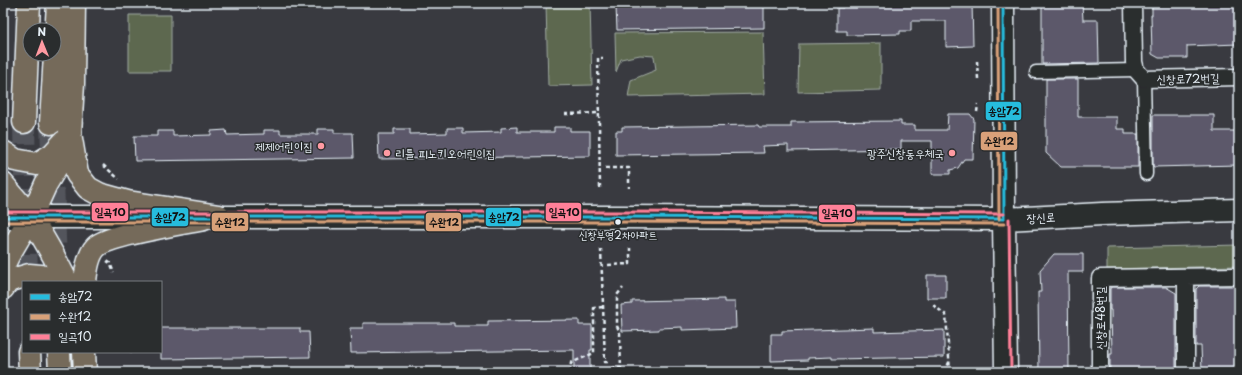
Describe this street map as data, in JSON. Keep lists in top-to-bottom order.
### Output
{
  "streets": {
    "main road": ["장신로"],
    "street": ["신창로72번길", "신창로48번길"]
  },
  "places": [
    "제제어린이집",
    "리틀 피노키오어린이집",
    "광주신창동우체국",
    "신창부영2차아파트"
  ],
  "lines": ["transit line 송암72", "transit line 수완12", "transit line 일곡10"],
  "legend": ["송암72", "수완12", "일곡10"],
  "north": "top"
}
